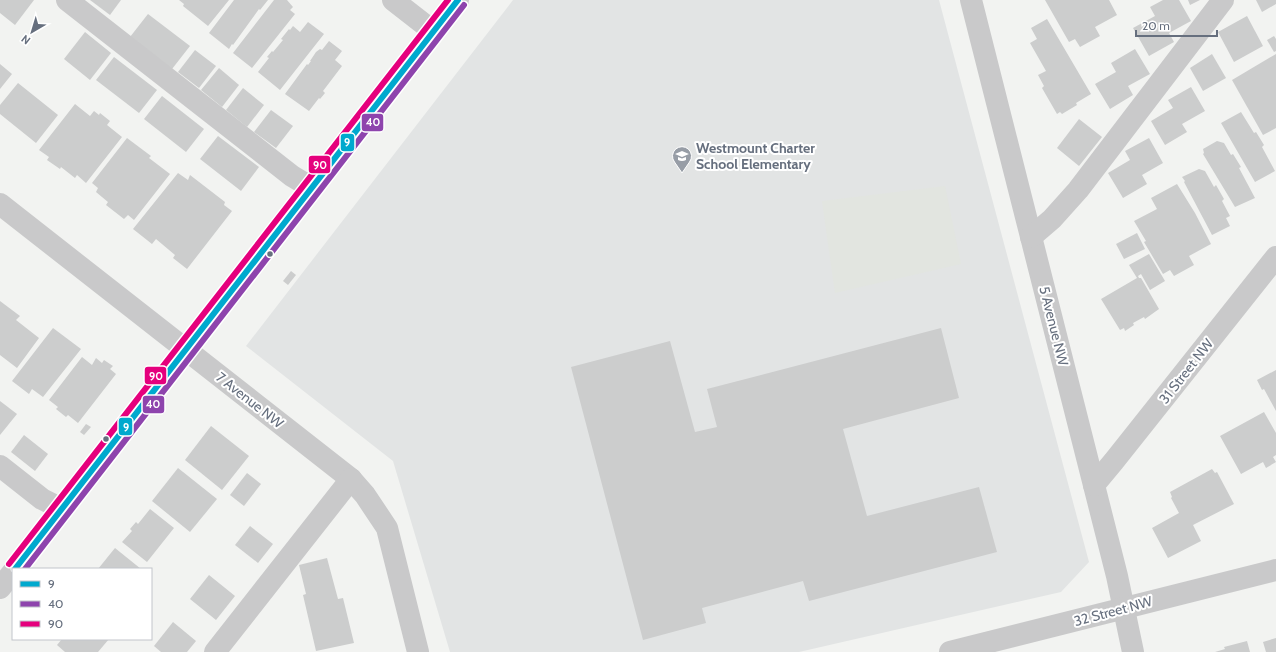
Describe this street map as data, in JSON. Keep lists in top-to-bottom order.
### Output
{
  "streets": {
    "street": [
      "5 Avenue NW",
      "31 Street NW",
      "7 Avenue NW",
      "32 Street NW"
    ]
  },
  "crossings": [
    ["5 Avenue NW", "31 Street NW"],
    ["5 Avenue NW", "32 Street NW"]
  ],
  "places": {
    "school or university": ["Westmount Charter School Elementary"]
  },
  "lines": ["transit line 9", "transit line 90", "transit line 40"],
  "legend": ["9", "40", "90"],
  "scale_bar": "20 m",
  "north": "bottom left"
}
